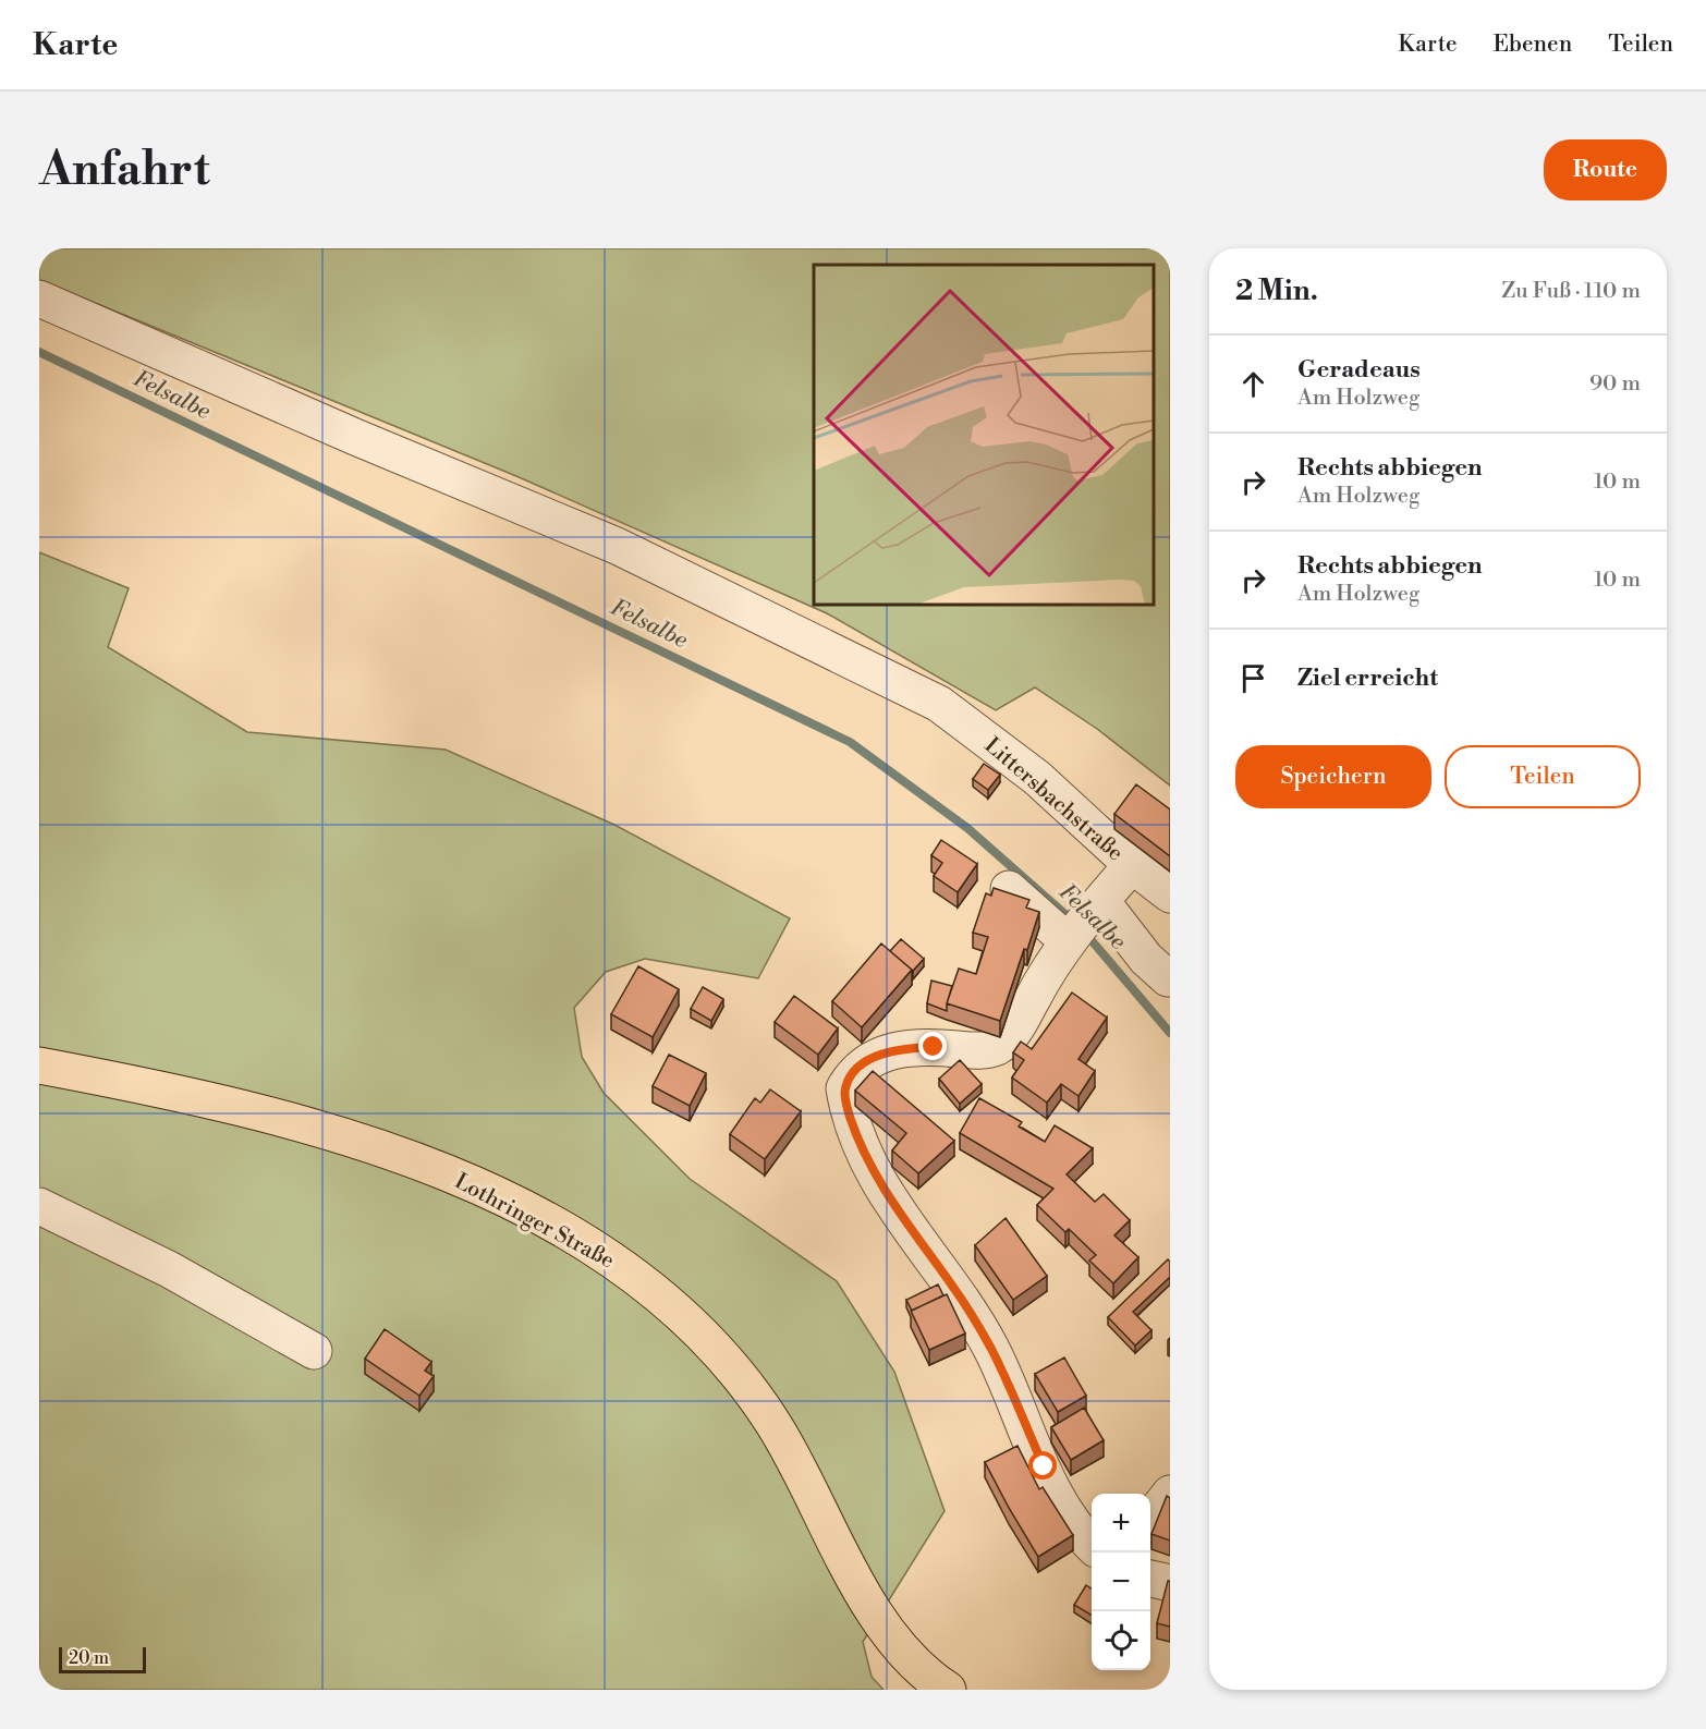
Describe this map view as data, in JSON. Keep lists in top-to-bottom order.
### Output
{
  "streets": {
    "main road": ["Lothringer Straße"],
    "street": ["Littersbachstraße"]
  },
  "water": ["Felsalbe"],
  "scale_bar": "20 m",
  "page": {
    "header": "Karte",
    "nav": ["Karte", "Ebenen", "Teilen"],
    "buttons": [
      "Route",
      ["Speichern", "Teilen"]
    ],
    "title": "Anfahrt",
    "heading": ["2 Min.", "Zu Fuß · 110 m"],
    "list": [
      ["Geradeaus", "Am Holzweg", "90 m"],
      ["Rechts abbiegen", "Am Holzweg", "10 m"],
      ["Rechts abbiegen", "Am Holzweg", "10 m"],
      "Ziel erreicht"
    ],
    "map_buttons": ["+", "−"],
    "scale": "20 m"
  }
}
